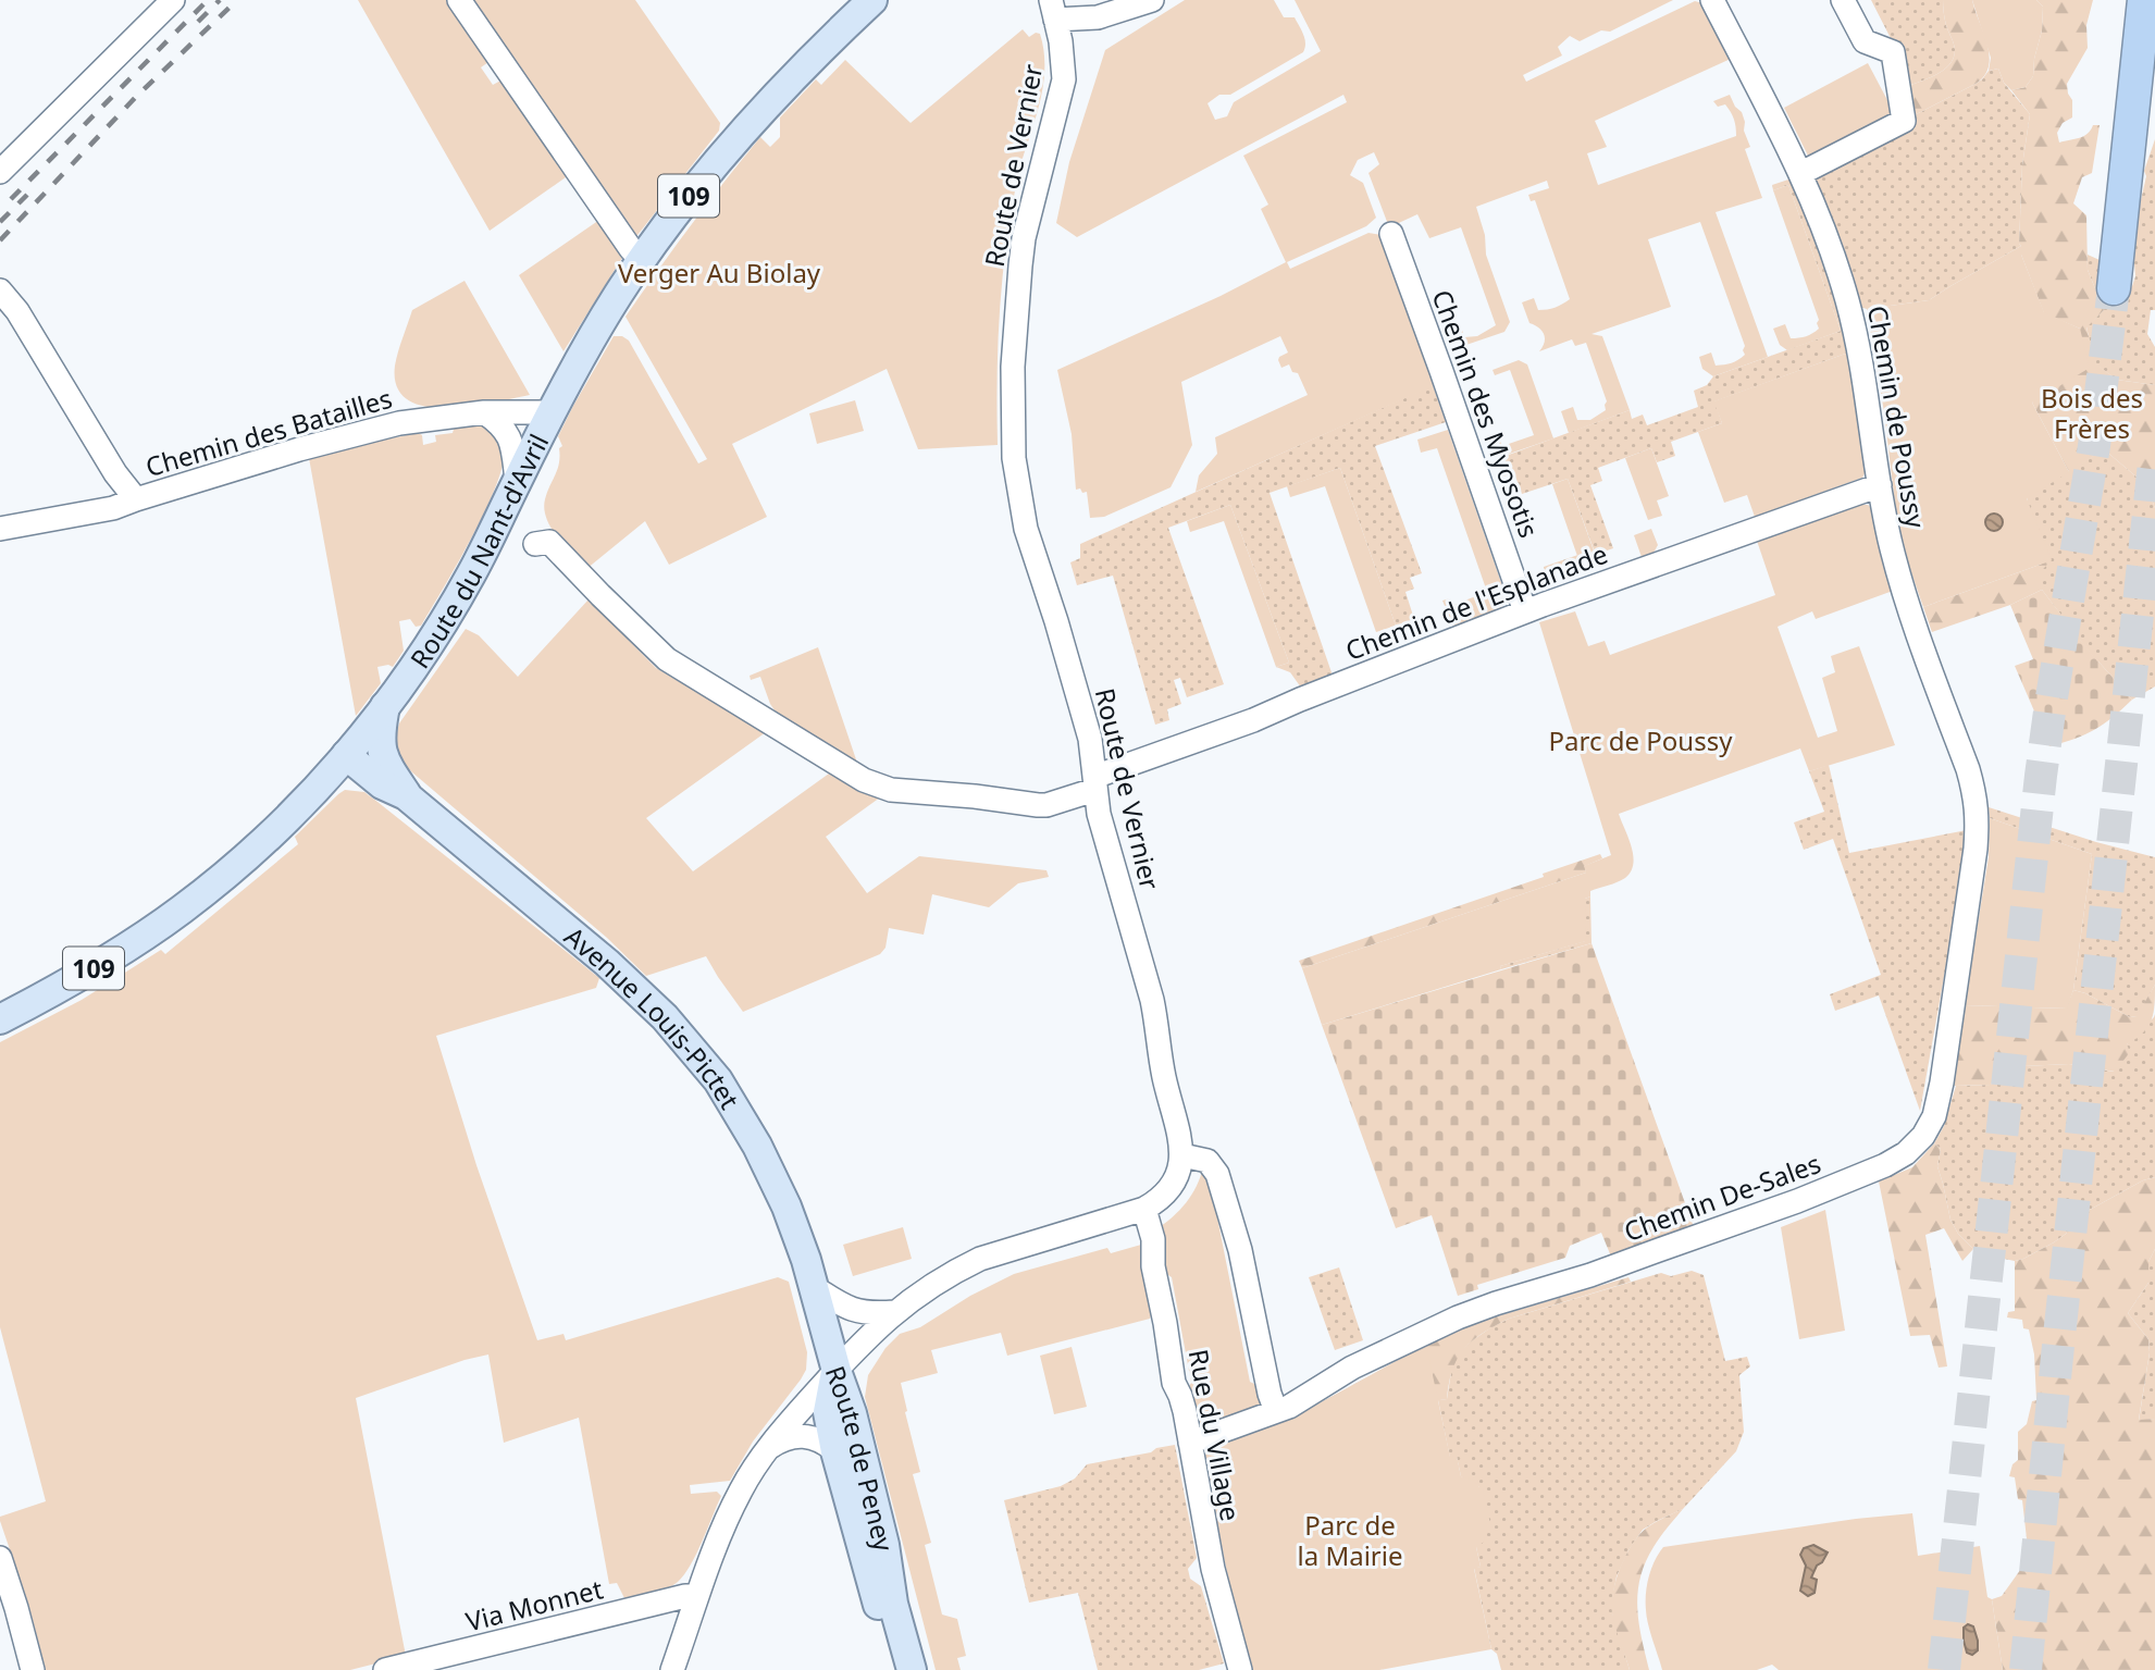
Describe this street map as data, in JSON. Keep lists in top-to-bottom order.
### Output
{
  "streets": {
    "main road": [
      "109",
      "Route du Nant-d'Avril",
      "Avenue Louis-Pictet",
      "Route de Peney"
    ],
    "street": [
      "Route de Vernier",
      "Chemin des Myosotis",
      "Chemin de Poussy",
      "Chemin des Batailles",
      "Chemin de l'Esplanade",
      "Chemin De-Sales",
      "Rue du Village",
      "Via Monnet"
    ]
  },
  "crossings": [
    ["Route de Vernier", "Chemin de l'Esplanade"],
    ["Chemin des Myosotis", "Chemin de l'Esplanade"],
    ["Chemin de Poussy", "Chemin de l'Esplanade"],
    ["Chemin de Poussy", "Chemin De-Sales"],
    ["Chemin des Batailles", "Route du Nant-d'Avril"],
    ["Route du Nant-d'Avril", "Avenue Louis-Pictet"],
    ["Avenue Louis-Pictet", "Route de Peney"],
    ["Chemin De-Sales", "Rue du Village"]
  ],
  "parks": [
    "Verger Au Biolay",
    "Bois des Frères",
    "Parc de Poussy",
    "Parc de la Mairie"
  ]
}
